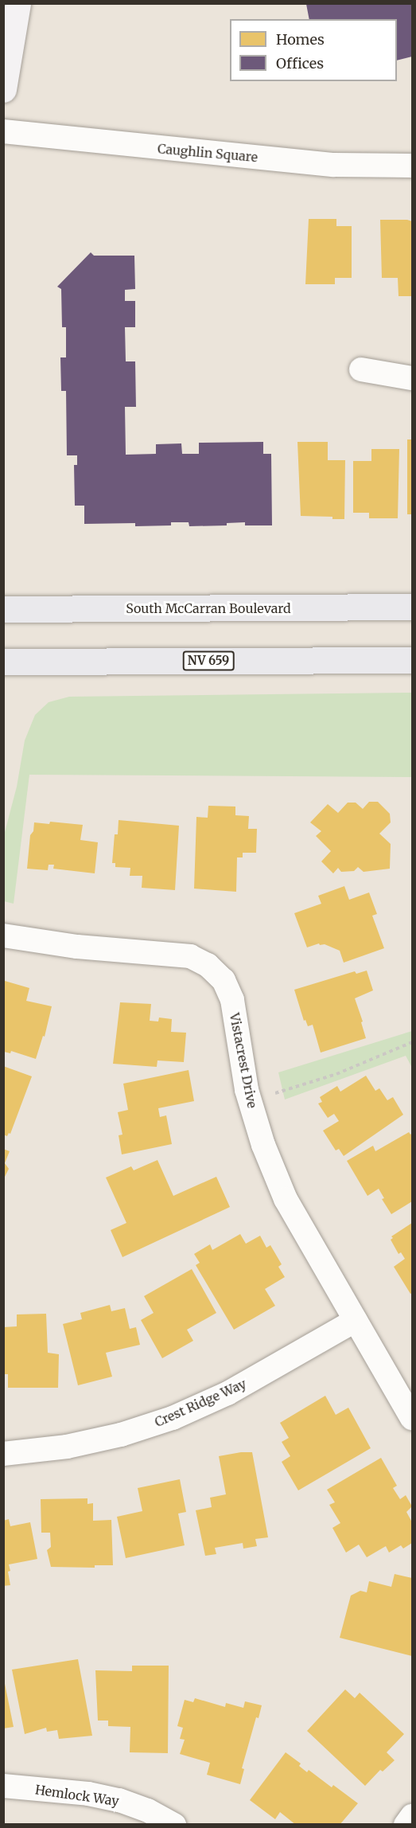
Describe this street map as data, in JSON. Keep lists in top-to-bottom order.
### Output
{
  "streets": {
    "main road": ["South McCarran Boulevard", "NV 659"],
    "street": [
      "Caughlin Square",
      "Vistacrest Drive",
      "Crest Ridge Way",
      "Hemlock Way"
    ]
  },
  "crossings": [
    ["Vistacrest Drive", "Crest Ridge Way"]
  ],
  "legend": ["Homes", "Offices"]
}
